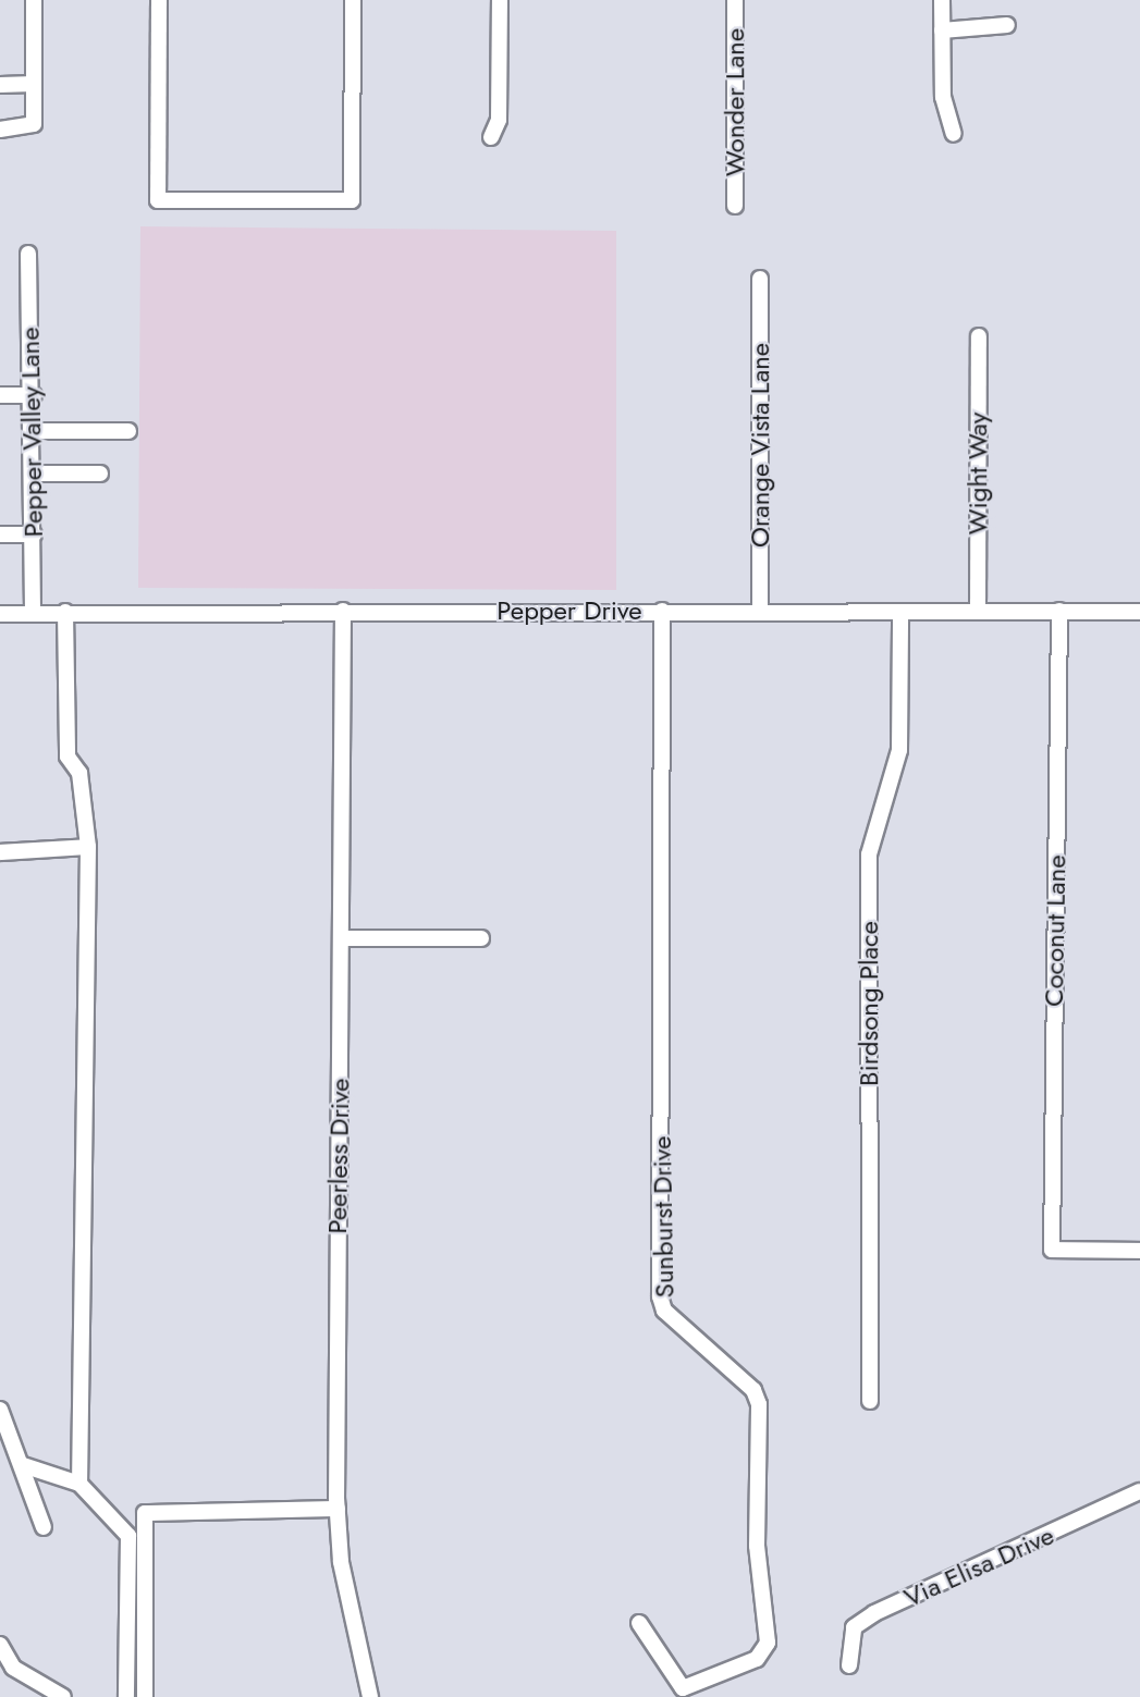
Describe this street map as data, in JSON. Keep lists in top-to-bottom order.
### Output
{
  "streets": {
    "street": [
      "Wonder Lane",
      "Pepper Valley Lane",
      "Orange Vista Lane",
      "Wight Way",
      "Pepper Drive",
      "Coconut Lane",
      "Birdsong Place",
      "Peerless Drive",
      "Sunburst Drive",
      "Via Elisa Drive"
    ]
  },
  "crossings": [
    ["Pepper Valley Lane", "Pepper Drive"],
    ["Orange Vista Lane", "Pepper Drive"],
    ["Wight Way", "Pepper Drive"],
    ["Pepper Drive", "Coconut Lane"],
    ["Pepper Drive", "Birdsong Place"],
    ["Pepper Drive", "Peerless Drive"],
    ["Pepper Drive", "Sunburst Drive"]
  ]
}
